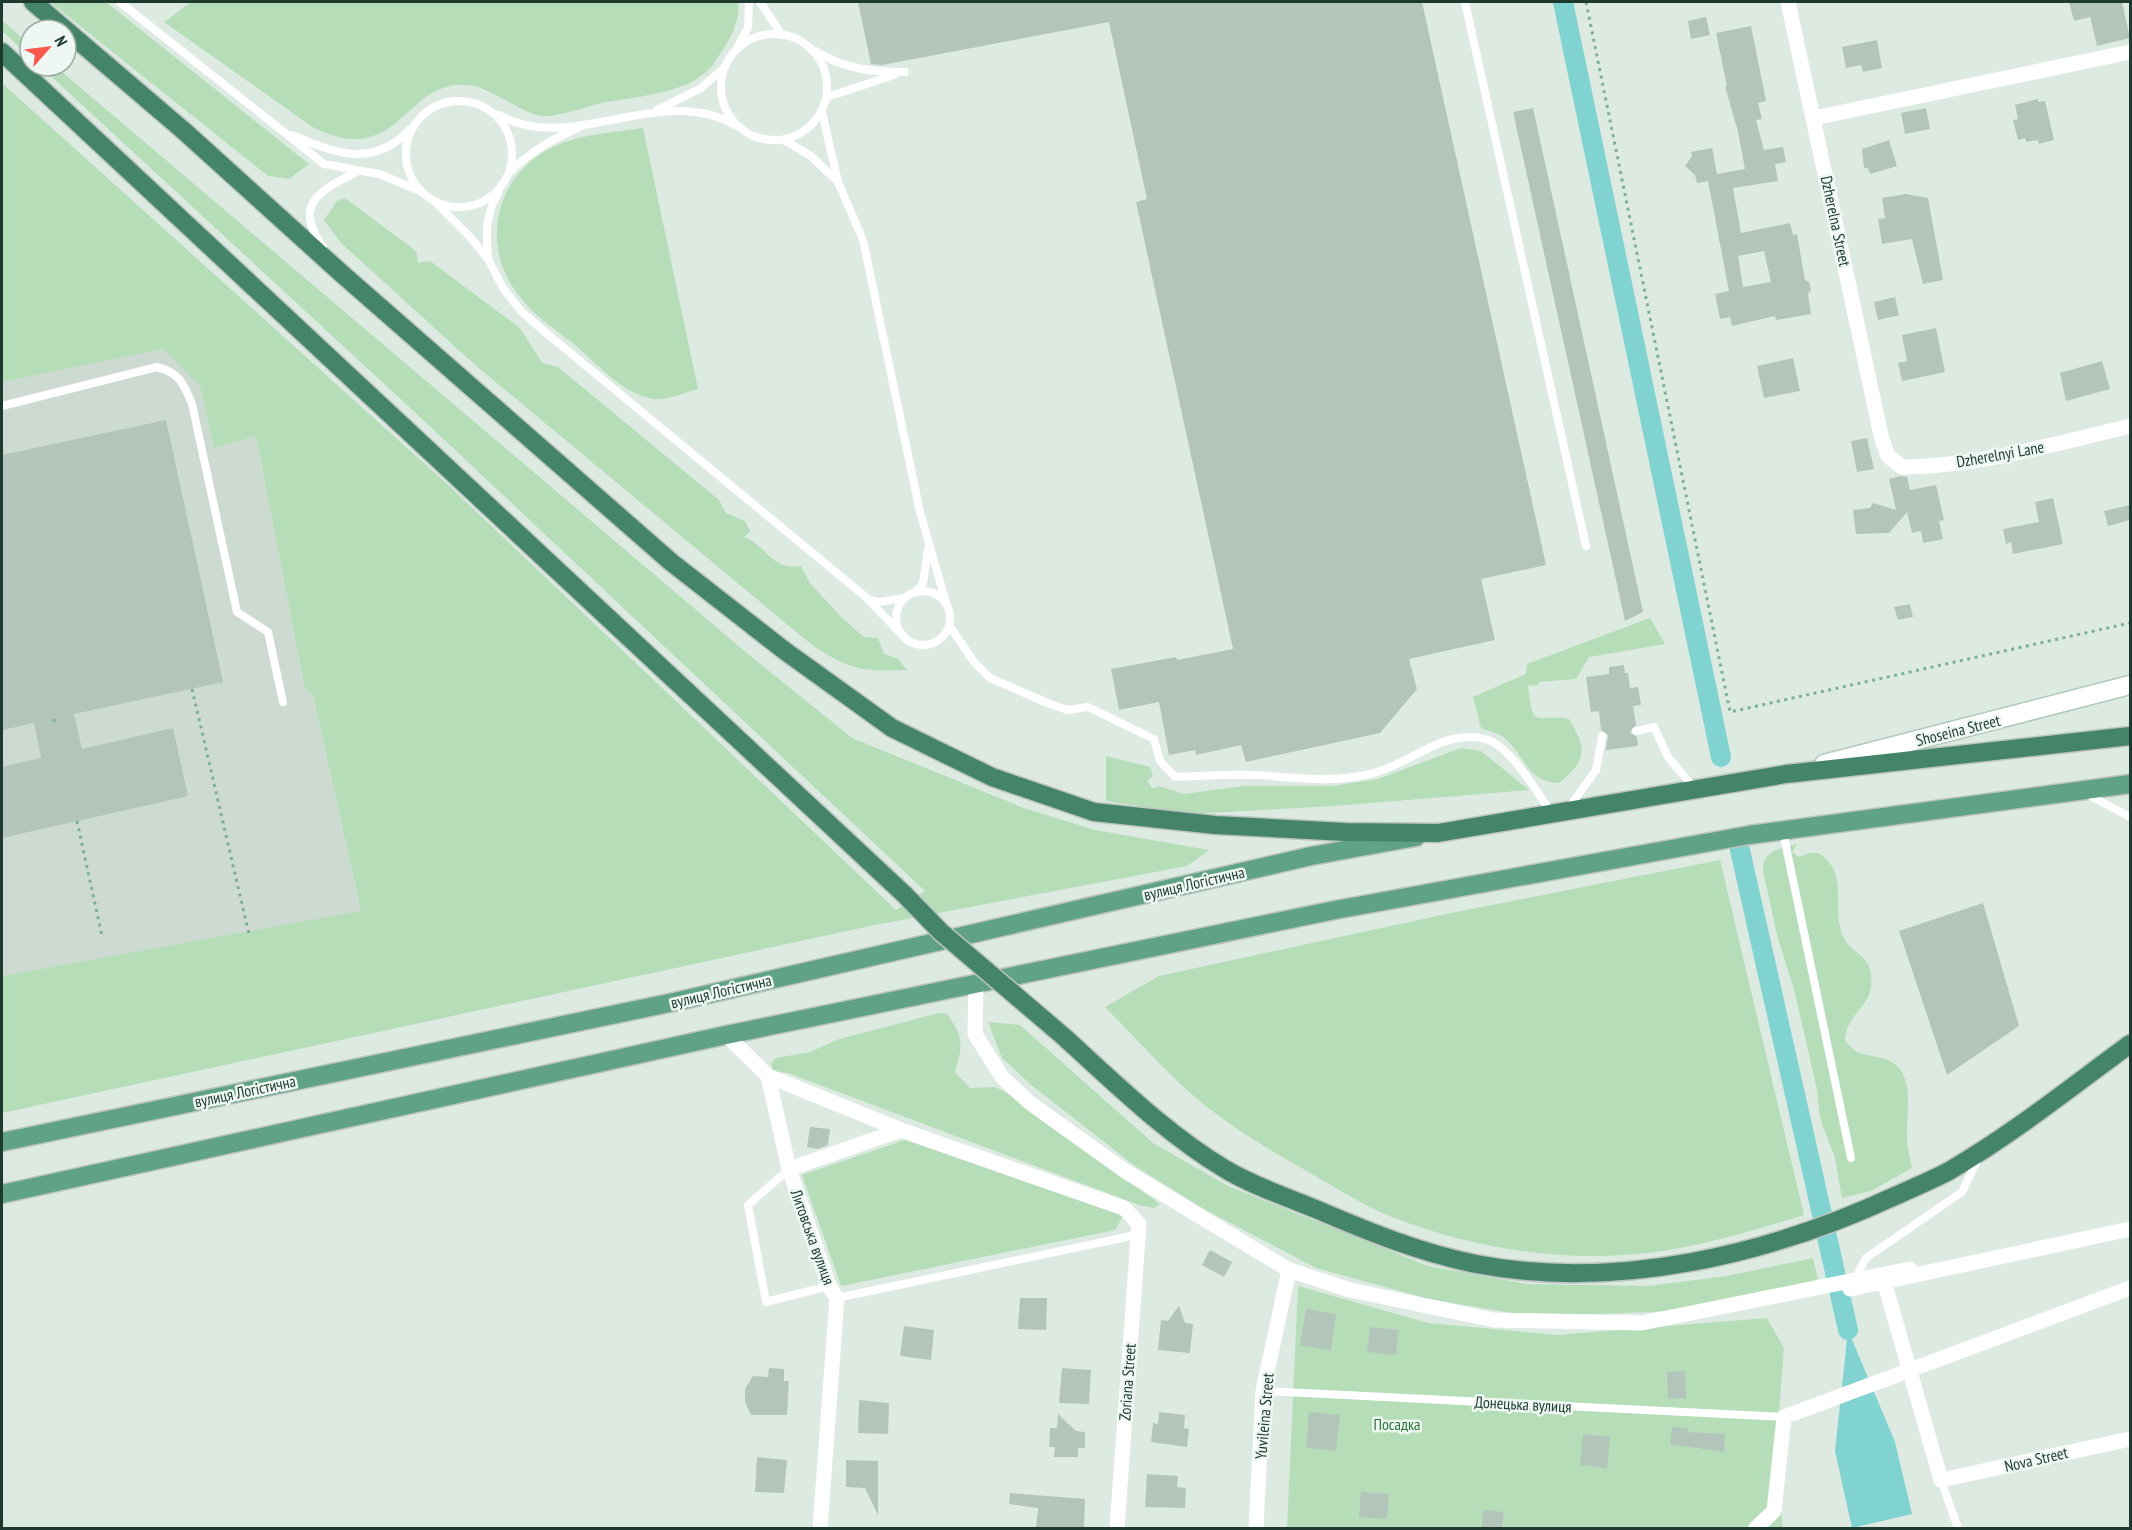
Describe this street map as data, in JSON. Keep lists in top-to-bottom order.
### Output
{
  "streets": {
    "main road": ["Shoseina Street", "вулиця Логістична"],
    "street": [
      "Dzherelna Street",
      "Dzherelnyi Lane",
      "Литовська вулиця",
      "Zoriana Street",
      "Yuvileina Street",
      "Nova Street"
    ],
    "lane": ["Донецька вулиця"]
  },
  "crossings": [
    ["Dzherelna Street", "Dzherelnyi Lane"],
    ["Донецька вулиця", "Yuvileina Street"]
  ],
  "parks": ["Посадка"],
  "north": "top right"
}
